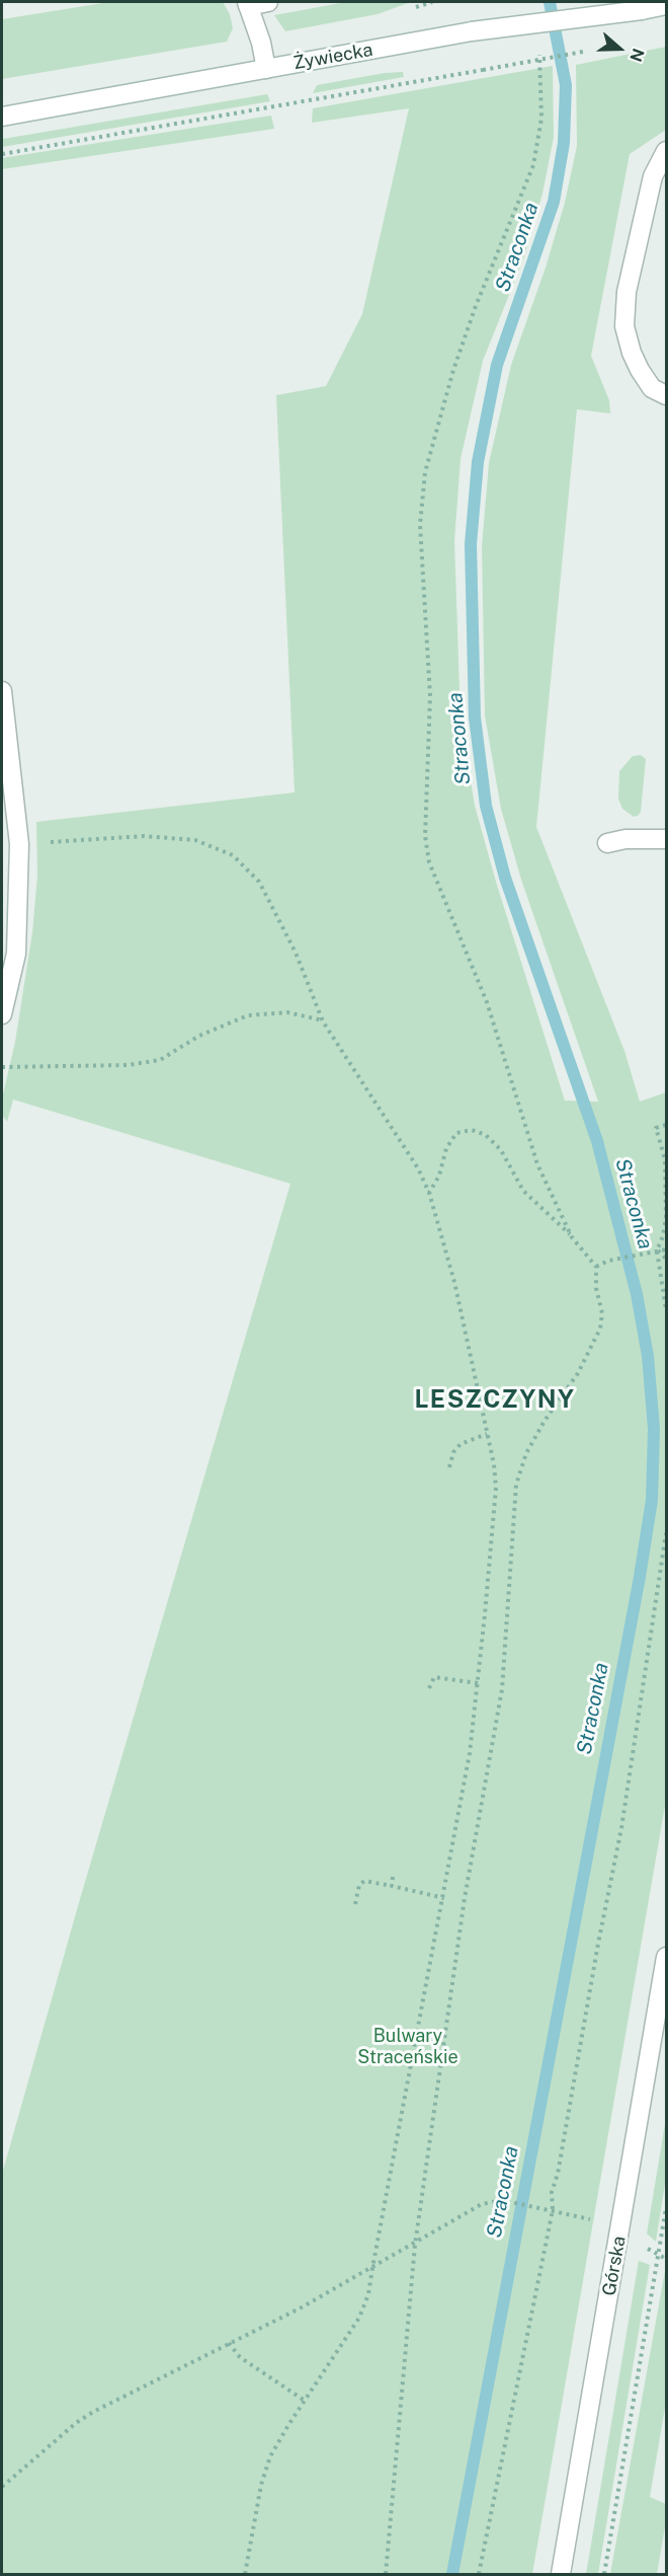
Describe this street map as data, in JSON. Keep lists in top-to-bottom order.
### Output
{
  "streets": {
    "street": ["Żywiecka", "Górska"]
  },
  "districts": ["LESZCZYNY"],
  "water": ["Straconka"],
  "parks": ["Bulwary Straceńskie"],
  "north": "right"
}
